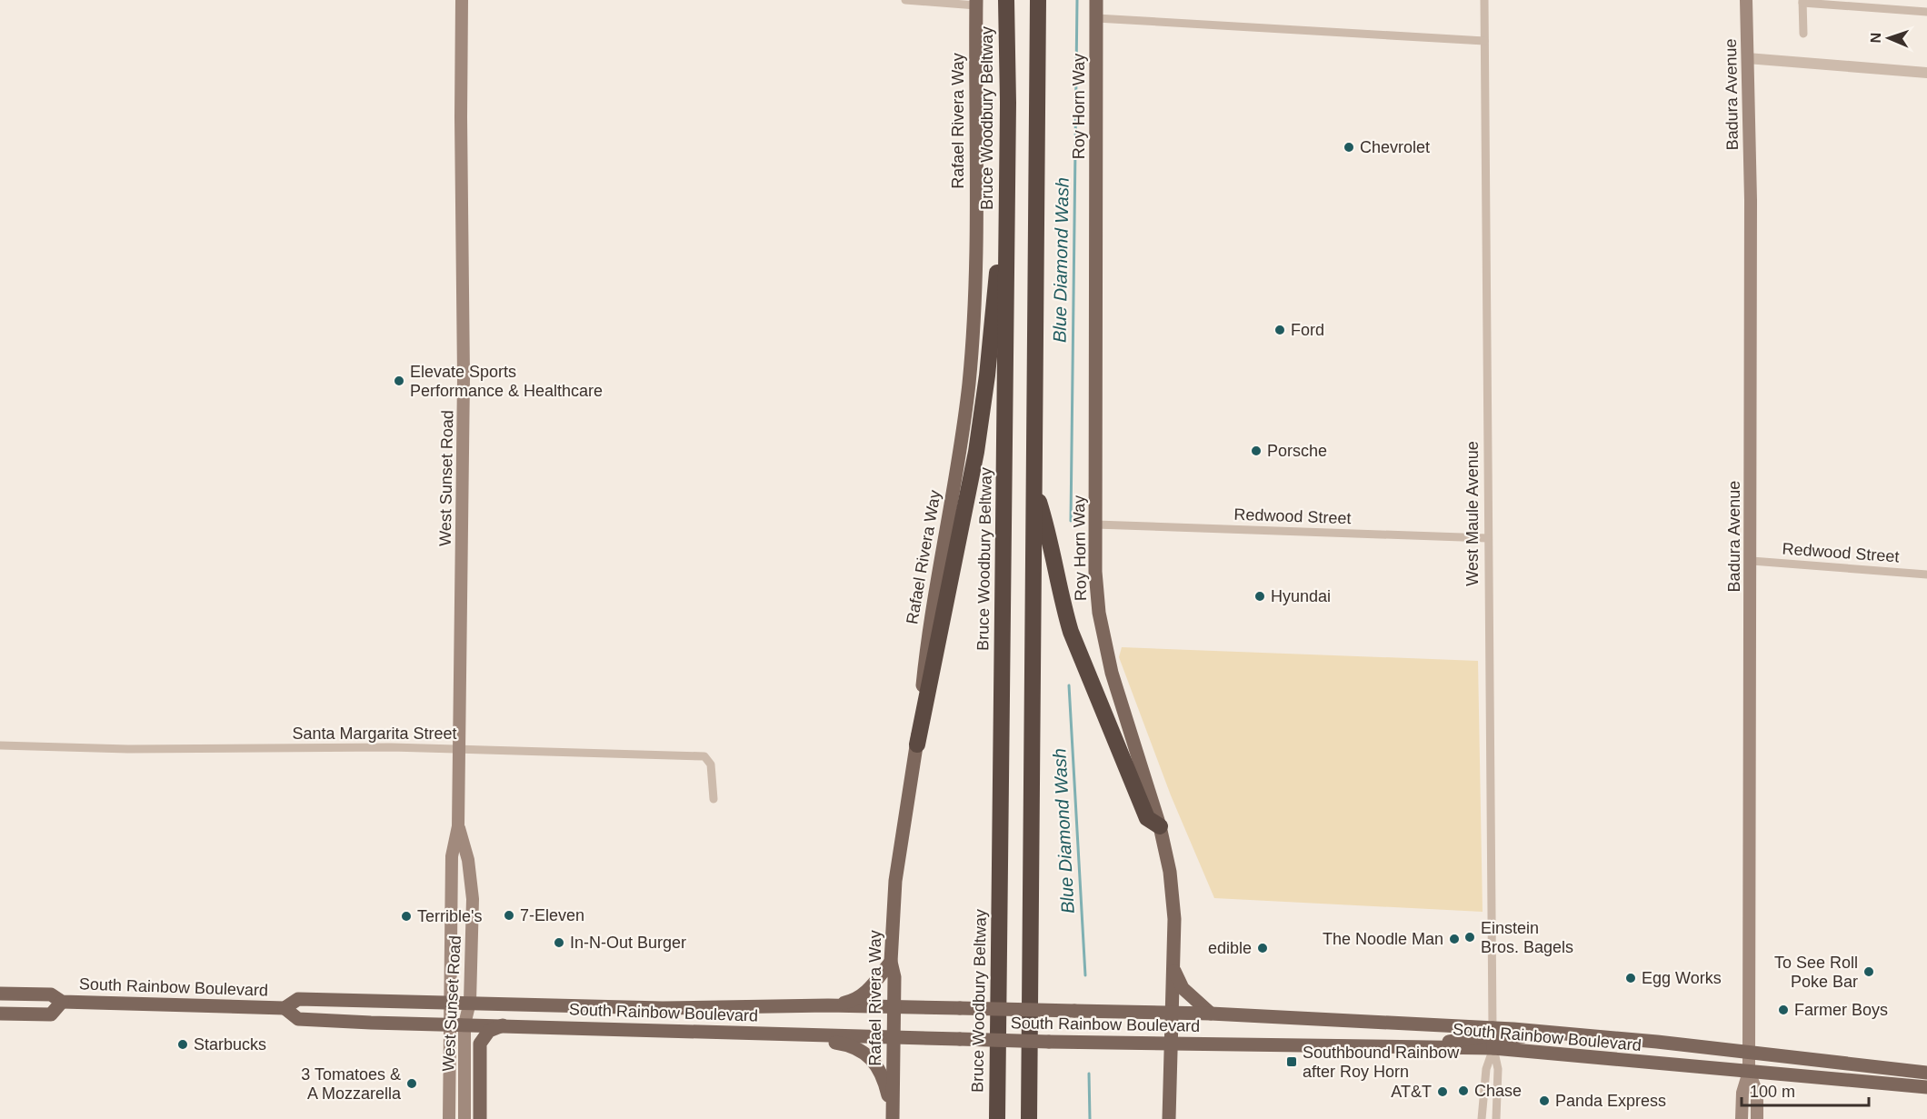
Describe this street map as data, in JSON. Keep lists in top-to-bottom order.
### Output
{
  "streets": {
    "highway": ["Bruce Woodbury Beltway"],
    "main road": [
      "Badura Avenue",
      "Roy Horn Way",
      "Rafael Rivera Way",
      "West Sunset Road",
      "South Rainbow Boulevard"
    ],
    "street": ["West Maule Avenue", "Redwood Street", "Santa Margarita Street"]
  },
  "crossings": [
    ["Badura Avenue", "Redwood Street"],
    ["Badura Avenue", "South Rainbow Boulevard"],
    ["Roy Horn Way", "Redwood Street"],
    ["Roy Horn Way", "South Rainbow Boulevard"],
    ["Rafael Rivera Way", "South Rainbow Boulevard"],
    ["West Sunset Road", "Santa Margarita Street"],
    ["West Sunset Road", "South Rainbow Boulevard"],
    ["West Maule Avenue", "Redwood Street"],
    ["West Maule Avenue", "South Rainbow Boulevard"]
  ],
  "water": ["Blue Diamond Wash"],
  "places": {
    "other": [
      "Chevrolet",
      "Ford",
      "Elevate Sports Performance & Healthcare",
      "Porsche",
      "Hyundai",
      "7-Eleven",
      "Terrible's",
      "Einstein Bros. Bagels",
      "The Noodle Man",
      "In-N-Out Burger",
      "edible",
      "To See Roll Poke Bar",
      "Egg Works",
      "Farmer Boys",
      "Starbucks",
      "3 Tomatoes & A Mozzarella",
      "Chase",
      "AT&T",
      "Panda Express"
    ],
    "transit": ["Southbound Rainbow after Roy Horn"]
  },
  "scale_bar": "100 m",
  "north": "left"
}
